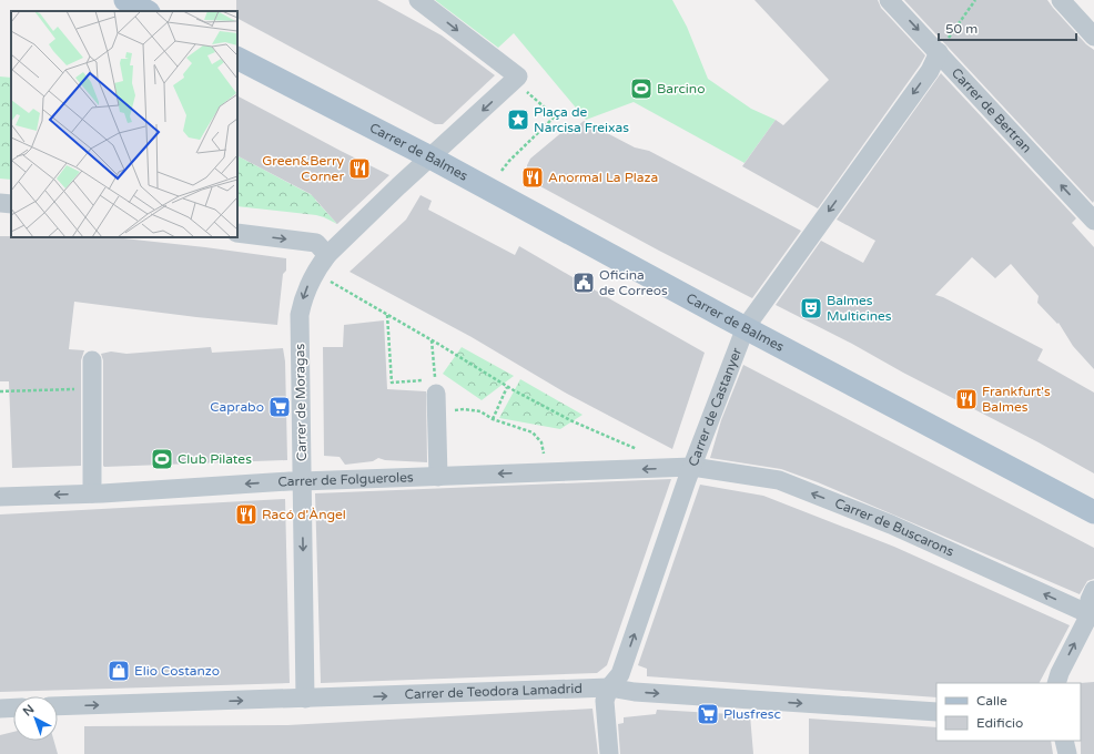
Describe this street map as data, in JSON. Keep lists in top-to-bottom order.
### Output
{
  "streets": {
    "main road": ["Carrer de Balmes"],
    "street": [
      "Carrer de Bertran",
      "Carrer de Moragas",
      "Carrer de Castanyer",
      "Carrer de Folgueroles",
      "Carrer de Buscarons",
      "Carrer de Teodora Lamadrid"
    ]
  },
  "crossings": [
    ["Carrer de Bertran", "Carrer de Castanyer"],
    ["Carrer de Balmes", "Carrer de Moragas"],
    ["Carrer de Balmes", "Carrer de Castanyer"],
    ["Carrer de Moragas", "Carrer de Folgueroles"],
    ["Carrer de Moragas", "Carrer de Teodora Lamadrid"],
    ["Carrer de Castanyer", "Carrer de Folgueroles"],
    ["Carrer de Castanyer", "Carrer de Buscarons"],
    ["Carrer de Castanyer", "Carrer de Teodora Lamadrid"],
    ["Carrer de Folgueroles", "Carrer de Buscarons"]
  ],
  "one_way": [
    "Carrer de Moragas",
    "Carrer de Folgueroles",
    "Carrer de Buscarons",
    "Carrer de Teodora Lamadrid"
  ],
  "places": {
    "sports": ["Barcino", "Club Pilates"],
    "place": ["Plaça de Narcisa Freixas"],
    "restaurant": [
      "Green&Berry Corner",
      "Anormal La Plaza",
      "Frankfurt's Balmes",
      "Racó d'Àngel"
    ],
    "public building": ["Oficina de Correos"],
    "theatre": ["Balmes Multicines"],
    "supermarket": ["Caprabo", "Plusfresc"],
    "shop": ["Elio Costanzo"]
  },
  "legend": ["Calle", "Edificio"],
  "scale_bar": "50 m",
  "north": "top left"
}
